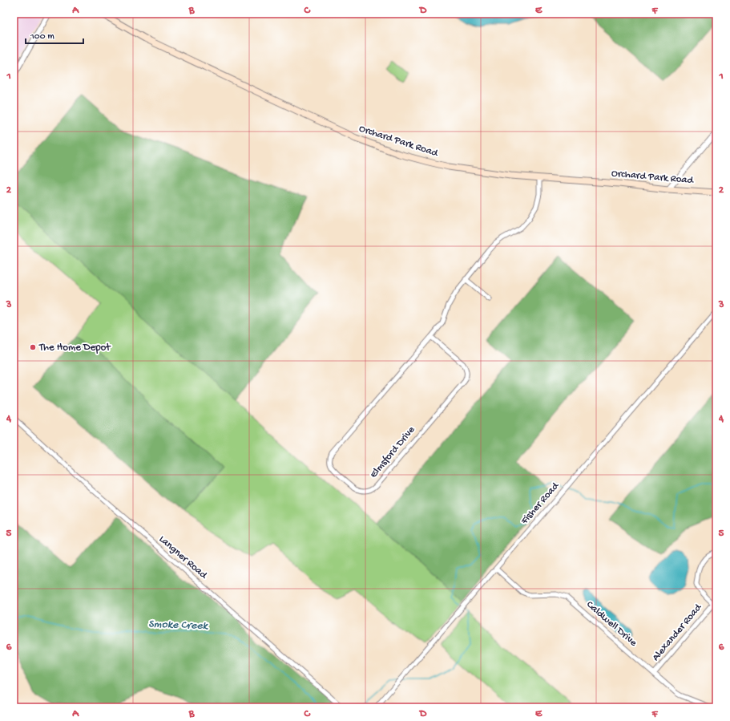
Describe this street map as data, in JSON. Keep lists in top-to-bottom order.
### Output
{
  "streets": {
    "main road": ["Orchard Park Road"],
    "street": [
      "Elmsford Drive",
      "Fisher Road",
      "Langner Road",
      "Caldwell Drive",
      "Alexander Road"
    ]
  },
  "crossings": [
    ["Orchard Park Road", "Elmsford Drive"],
    ["Fisher Road", "Caldwell Drive"],
    ["Caldwell Drive", "Alexander Road"]
  ],
  "water": ["Smoke Creek"],
  "places": ["The Home Depot"],
  "scale_bar": "100 m",
  "grid": {
    "columns": [
      "A",
      "B",
      "C",
      "D",
      "E",
      "F"
    ],
    "rows": [
      "1",
      "2",
      "3",
      "4",
      "5",
      "6"
    ]
  }
}
